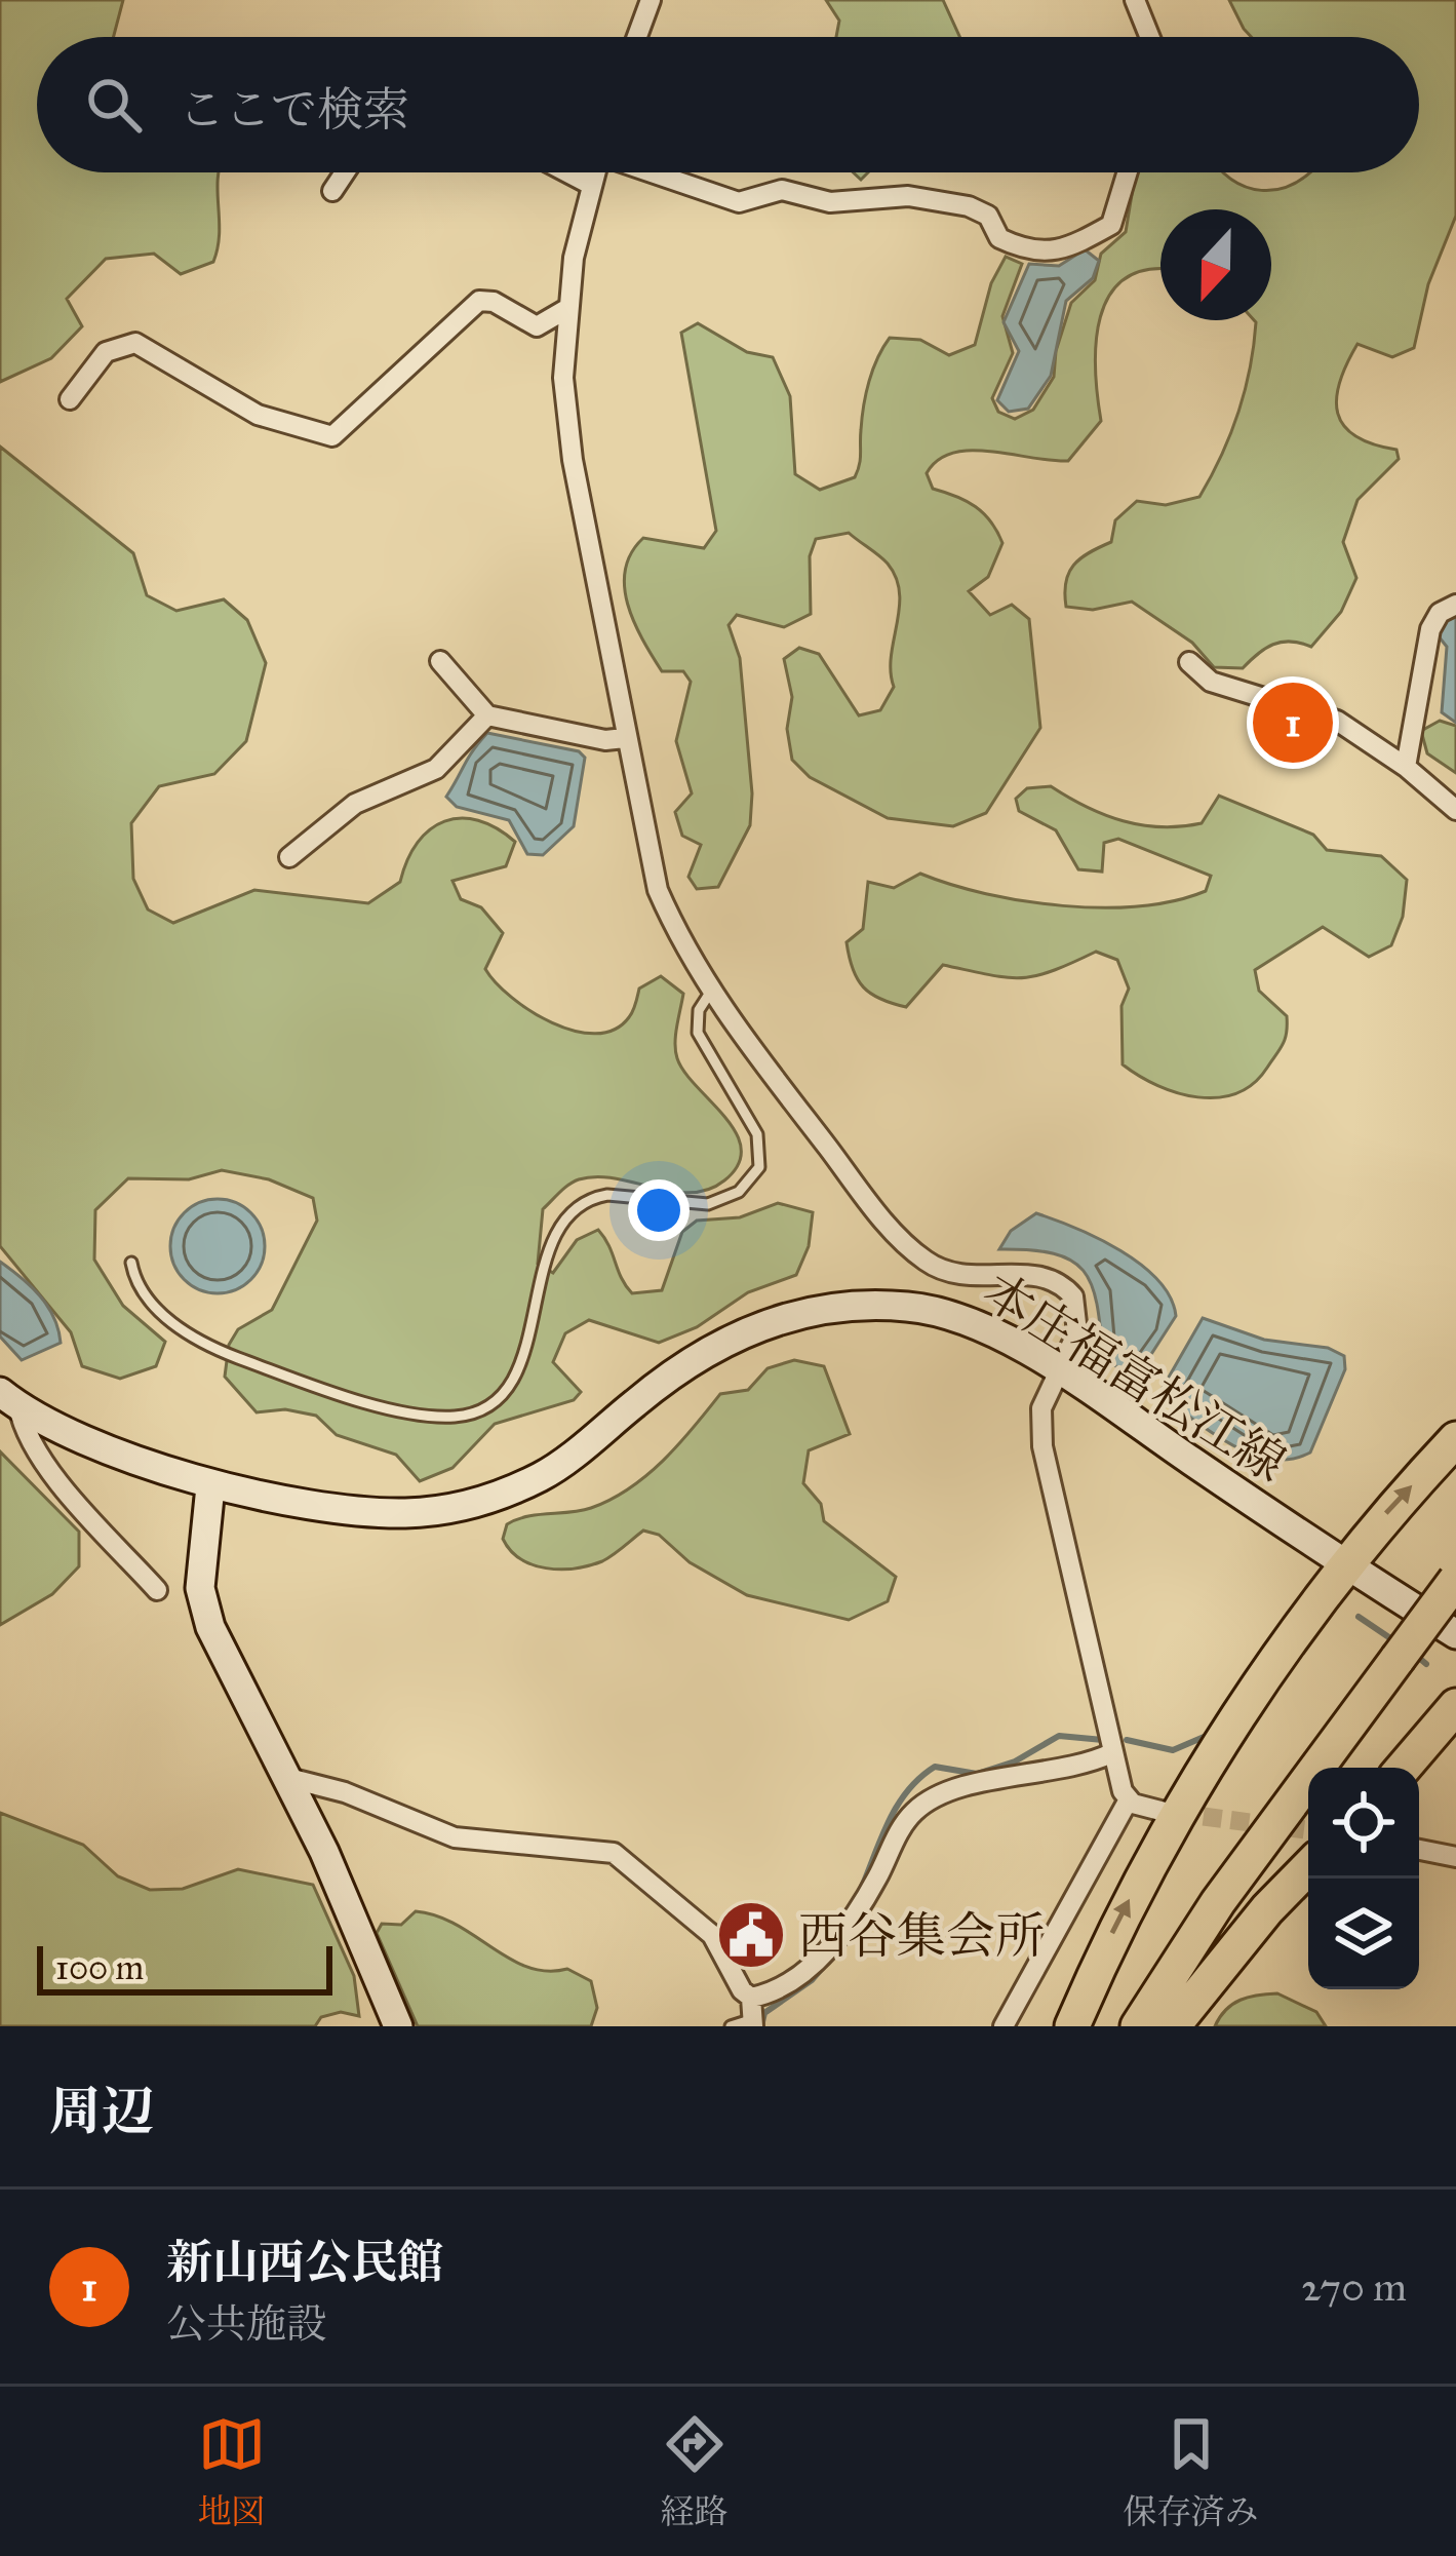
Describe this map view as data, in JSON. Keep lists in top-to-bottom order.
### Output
{
  "streets": {
    "main road": ["本庄福富松江線"]
  },
  "places": {
    "public building": ["西谷集会所"]
  },
  "scale_bar": "100 m",
  "north": "bottom",
  "page": {
    "search": "ここで検索",
    "pins": "1",
    "scale": "100 m",
    "heading": "周辺",
    "list": [
      {
        "mark": "1",
        "name": "新山西公民館",
        "note": "公共施設",
        "value": "270 m"
      }
    ],
    "nav": ["地図", "経路", "保存済み"]
  }
}
